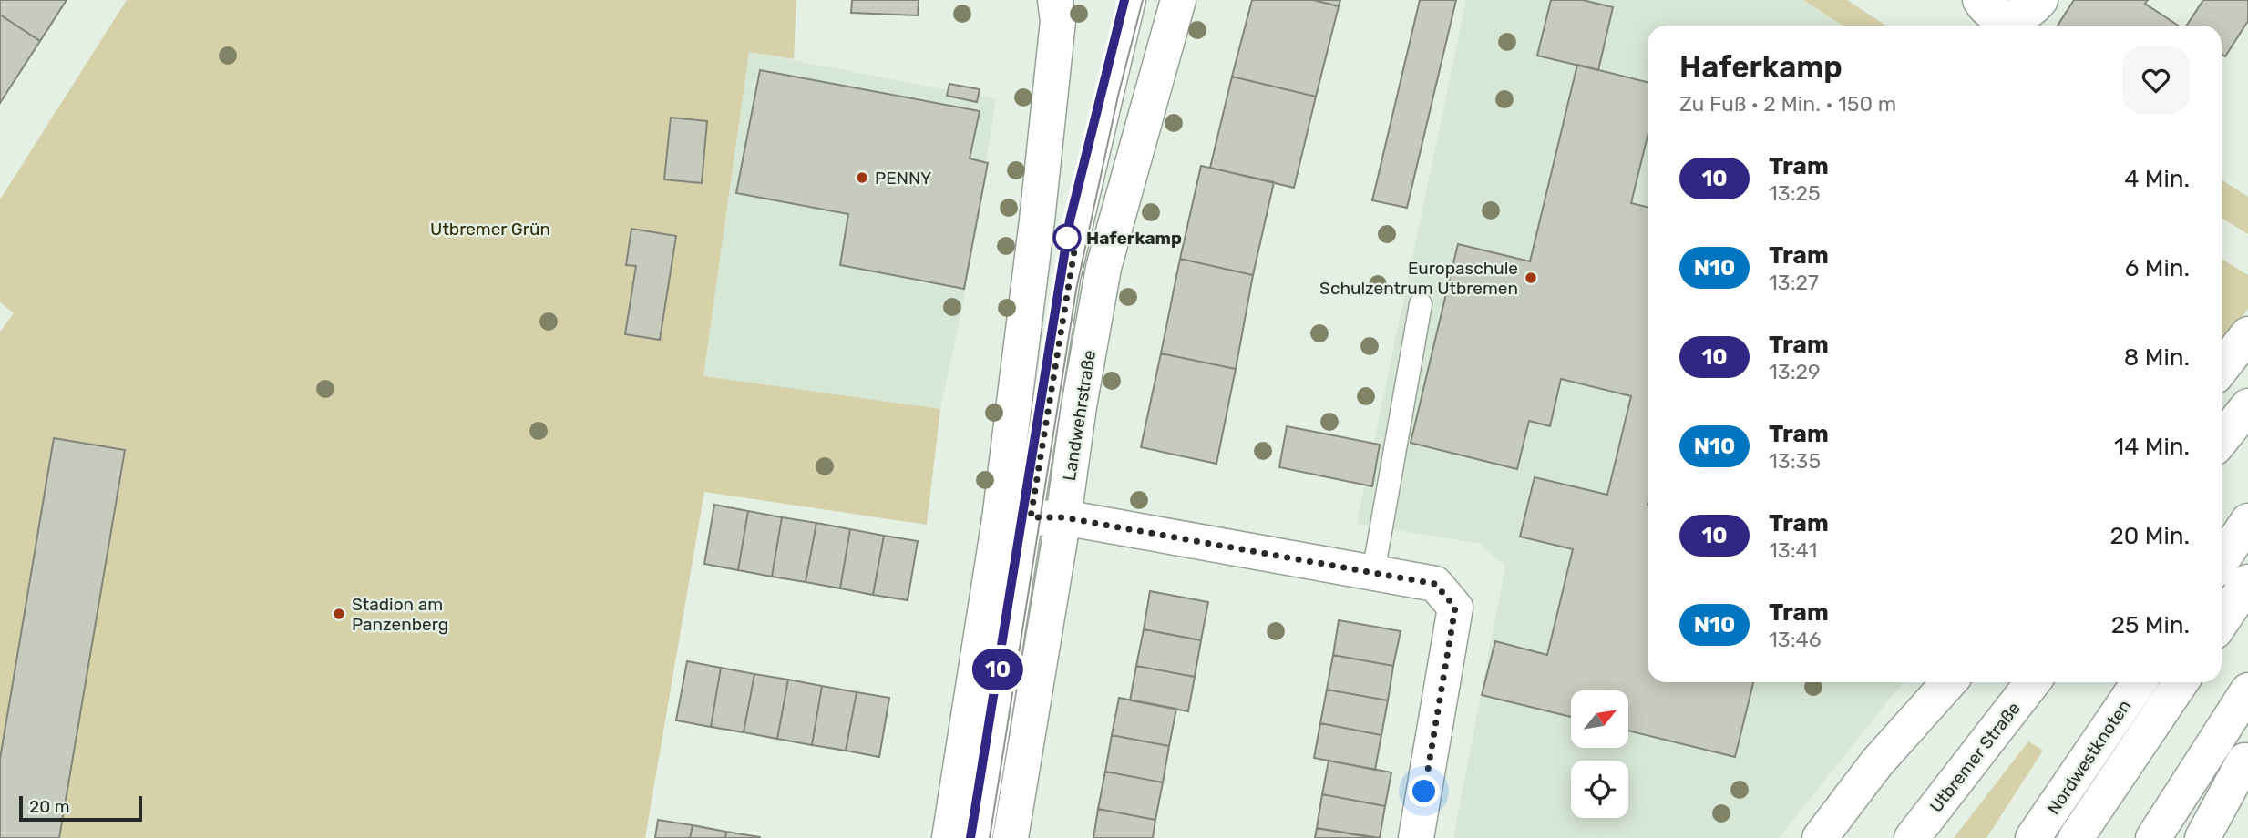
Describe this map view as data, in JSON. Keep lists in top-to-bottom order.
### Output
{
  "streets": {
    "main road": ["Landwehrstraße", "Utbremer Straße", "Nordwestknoten"]
  },
  "parks": ["Utbremer Grün"],
  "places": [
    "PENNY",
    "Haferkamp",
    "Europaschule Schulzentrum Utbremen",
    "Stadion am Panzenberg"
  ],
  "lines": ["tram line 10"],
  "scale_bar": "20 m",
  "north": "top right",
  "page": {
    "on_map": "10",
    "heading": ["Haferkamp", "Zu Fuß · 2 Min. · 150 m"],
    "list": [
      {
        "mark": "10",
        "name": "Tram",
        "note": "13:25",
        "value": "4 Min."
      },
      {
        "mark": "N10",
        "name": "Tram",
        "note": "13:27",
        "value": "6 Min."
      },
      {
        "mark": "10",
        "name": "Tram",
        "note": "13:29",
        "value": "8 Min."
      },
      {
        "mark": "N10",
        "name": "Tram",
        "note": "13:35",
        "value": "14 Min."
      },
      {
        "mark": "10",
        "name": "Tram",
        "note": "13:41",
        "value": "20 Min."
      },
      {
        "mark": "N10",
        "name": "Tram",
        "note": "13:46",
        "value": "25 Min."
      }
    ],
    "scale": "20 m"
  }
}
